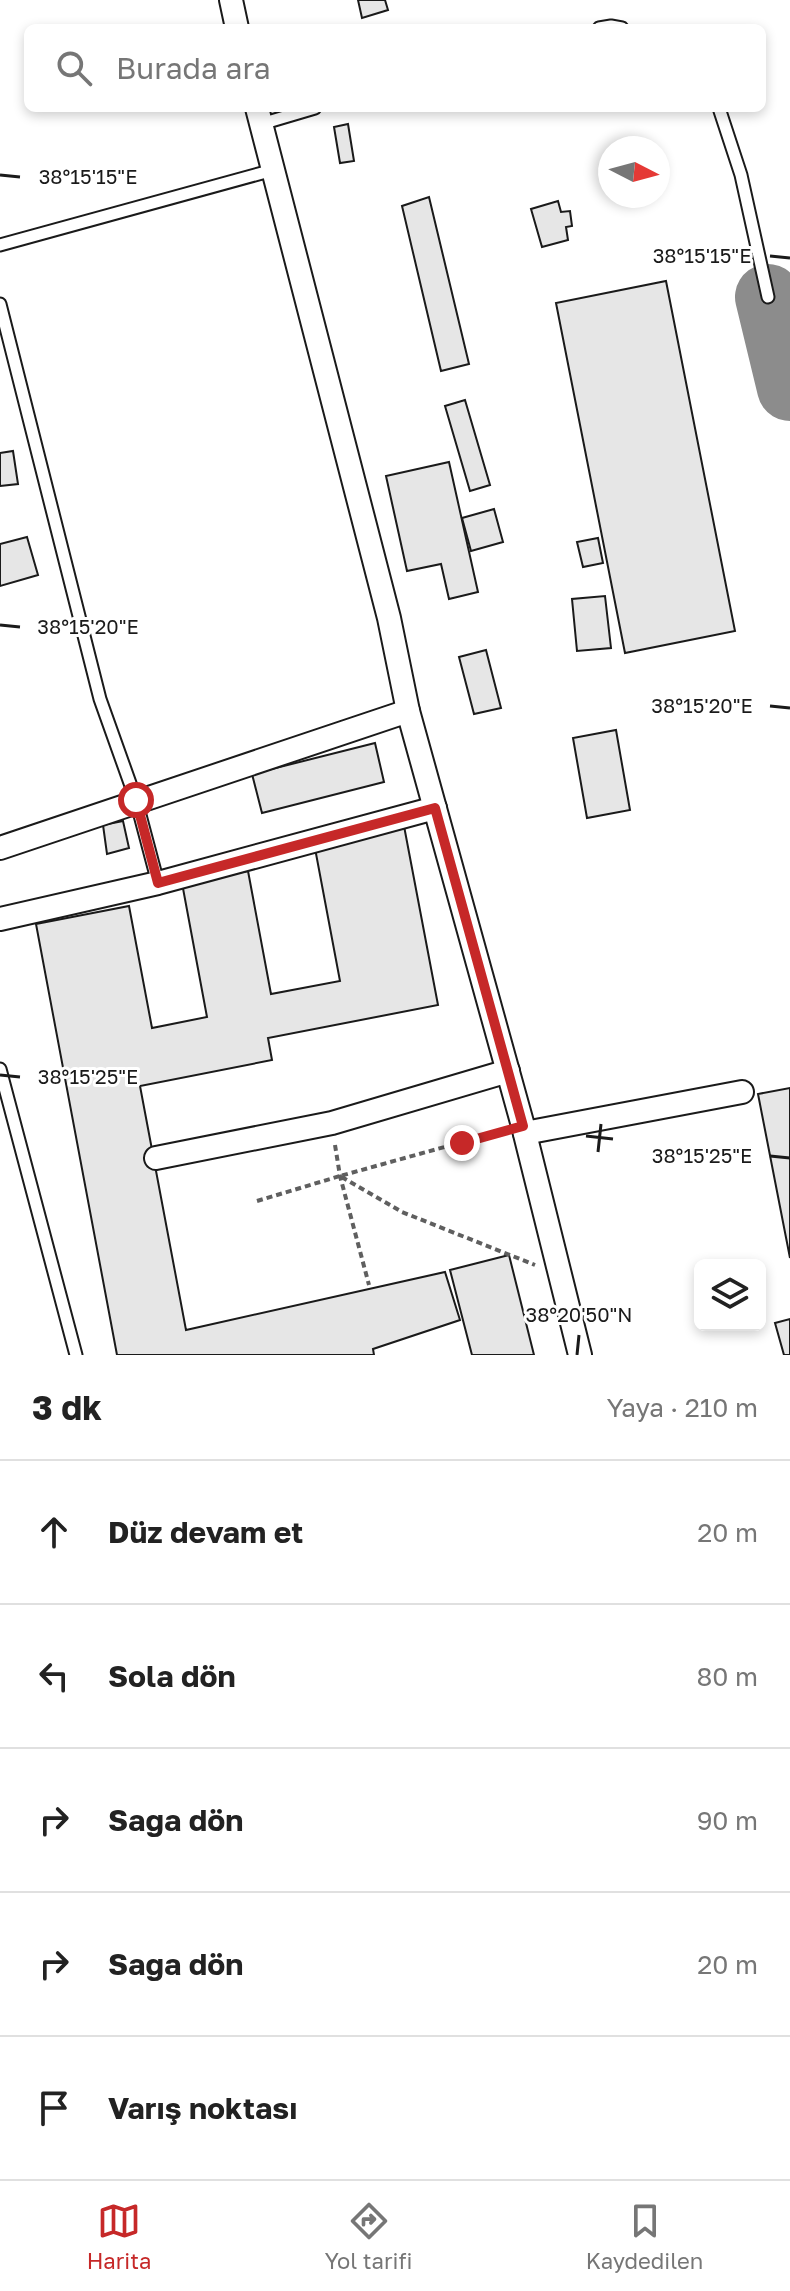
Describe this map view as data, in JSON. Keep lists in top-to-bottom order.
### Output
{
  "north": "right",
  "page": {
    "search": "Burada ara",
    "heading": ["3 dk", "Yaya · 210 m"],
    "list": [
      ["Düz devam et", "20 m"],
      ["Sola dön", "80 m"],
      ["Sağa dön", "90 m"],
      ["Sağa dön", "20 m"],
      "Varış noktası"
    ],
    "nav": ["Harita", "Yol tarifi", "Kaydedilen"]
  },
  "coordinates": [
    "38°15'15\"E",
    "38°15'20\"E",
    "38°15'25\"E",
    "38°20'50\"N"
  ]
}
